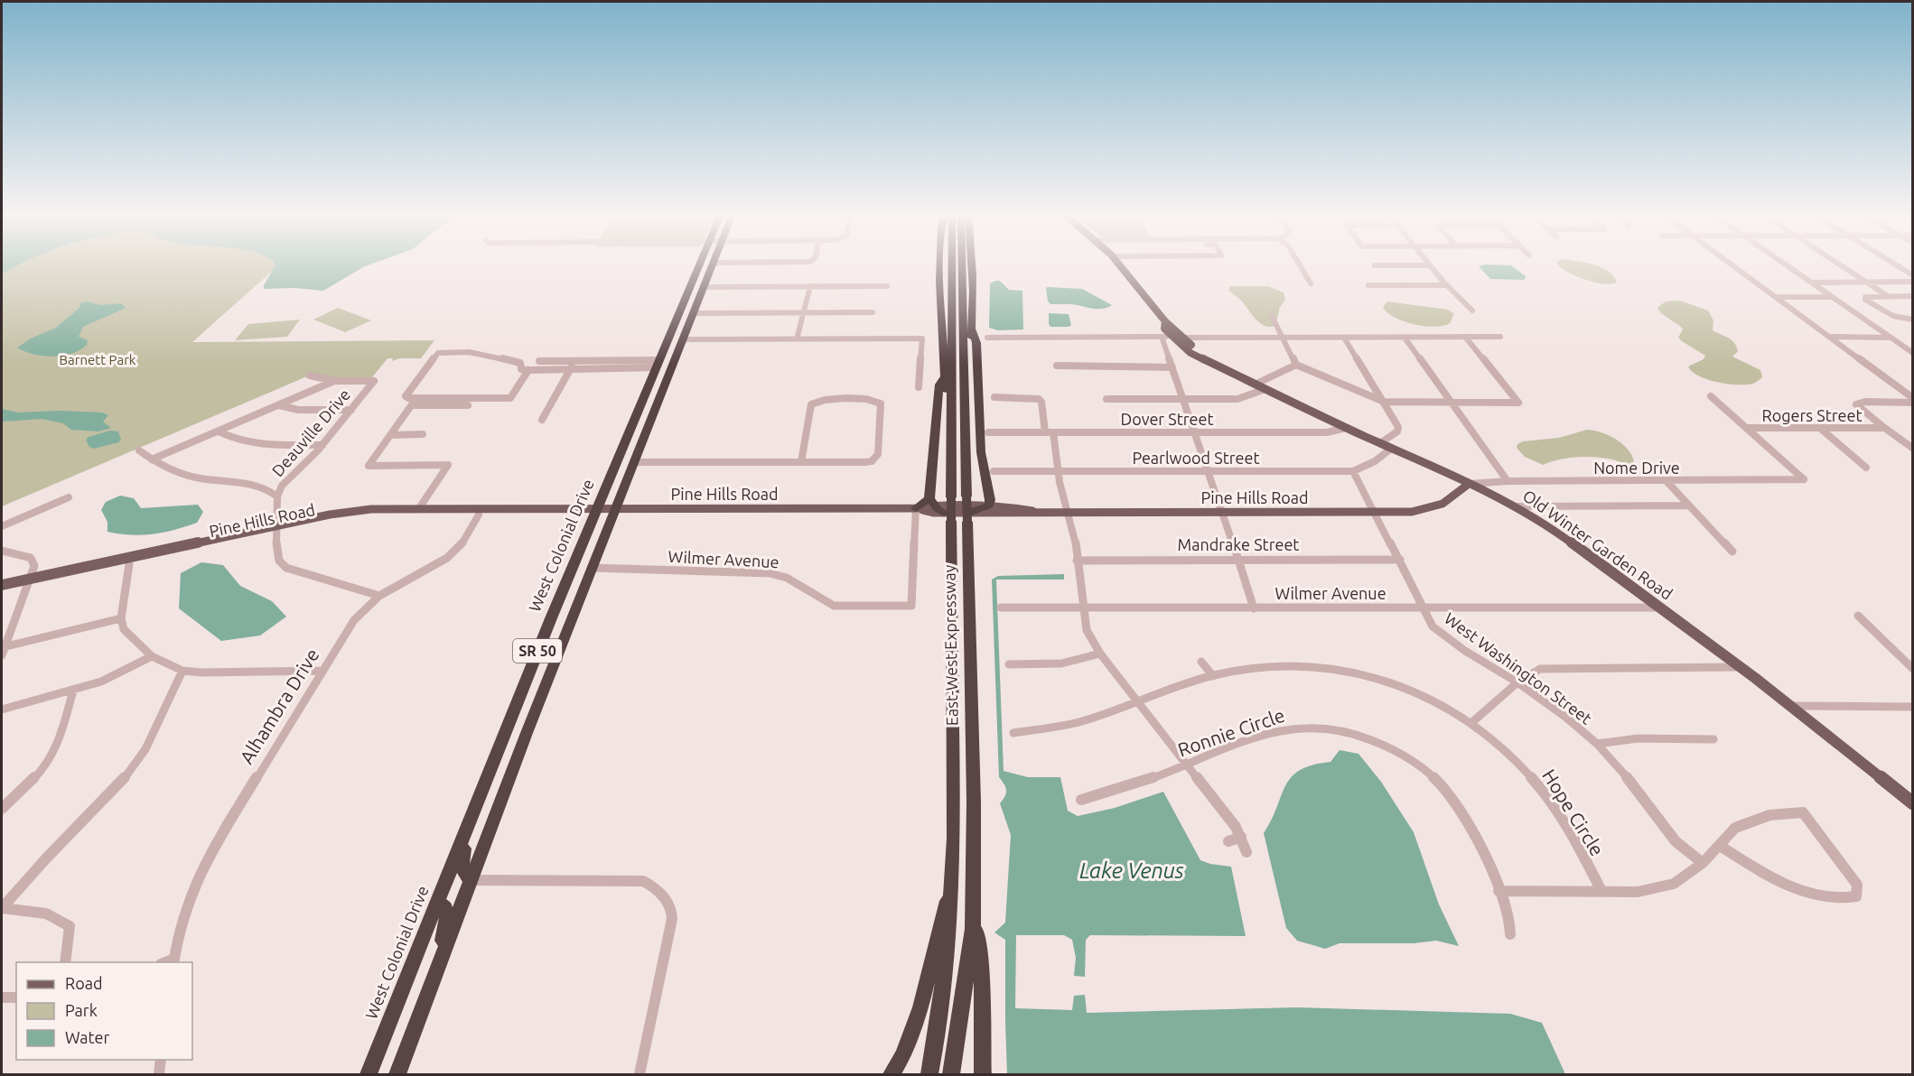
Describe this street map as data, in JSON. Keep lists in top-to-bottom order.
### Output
{
  "streets": {
    "highway": ["West Colonial Drive", "East-West Expressway", "SR 50"],
    "main road": ["Pine Hills Road", "Old Winter Garden Road"],
    "street": [
      "Rogers Street",
      "Dover Street",
      "Deauville Drive",
      "Pearlwood Street",
      "Nome Drive",
      "Mandrake Street",
      "Wilmer Avenue",
      "West Washington Street",
      "Alhambra Drive",
      "Ronnie Circle",
      "Hope Circle"
    ]
  },
  "crossings": [
    ["Rogers Street", "Nome Drive"],
    ["Dover Street", "Old Winter Garden Road"],
    ["Deauville Drive", "Pine Hills Road"],
    ["Deauville Drive", "Alhambra Drive"],
    ["Pearlwood Street", "Old Winter Garden Road"],
    ["Pearlwood Street", "West Washington Street"],
    ["Nome Drive", "Pine Hills Road"],
    ["Nome Drive", "Old Winter Garden Road"],
    ["Pine Hills Road", "Old Winter Garden Road"],
    ["Pine Hills Road", "West Colonial Drive"],
    ["Pine Hills Road", "Wilmer Avenue"],
    ["Pine Hills Road", "East-West Expressway"],
    ["Pine Hills Road", "SR 50"],
    ["Pine Hills Road", "West Washington Street"],
    ["Pine Hills Road", "Alhambra Drive"],
    ["Mandrake Street", "West Washington Street"],
    ["Old Winter Garden Road", "Wilmer Avenue"],
    ["Wilmer Avenue", "SR 50"],
    ["Wilmer Avenue", "West Washington Street"]
  ],
  "water": ["Lake Venus"],
  "parks": ["Barnett Park"],
  "legend": ["Road", "Park", "Water"]
}
